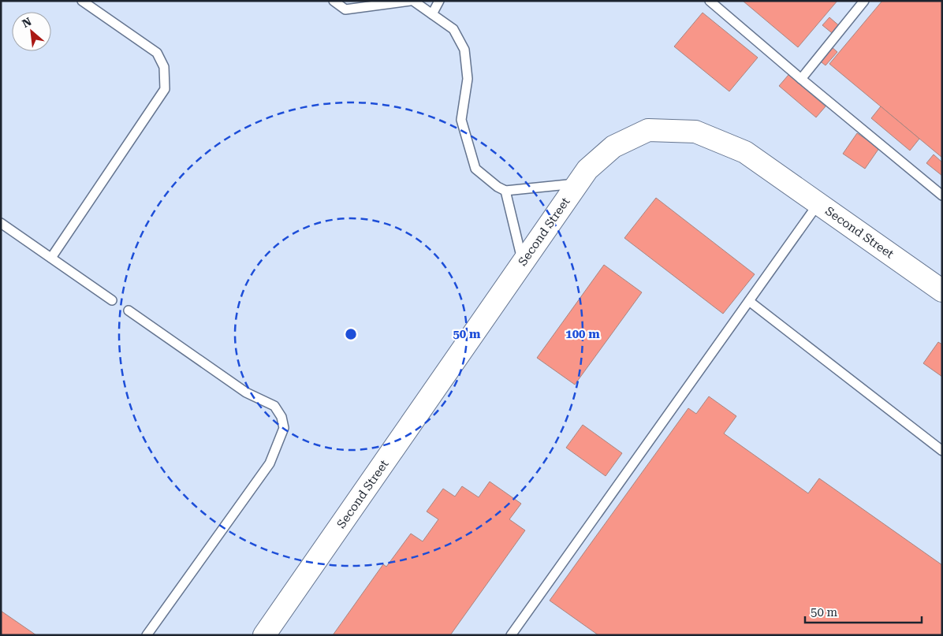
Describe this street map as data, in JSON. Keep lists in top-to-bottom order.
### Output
{
  "streets": {
    "street": ["Second Street"]
  },
  "scale_bar": "50 m",
  "north": "top left",
  "rings": ["50 m", "100 m"]
}
